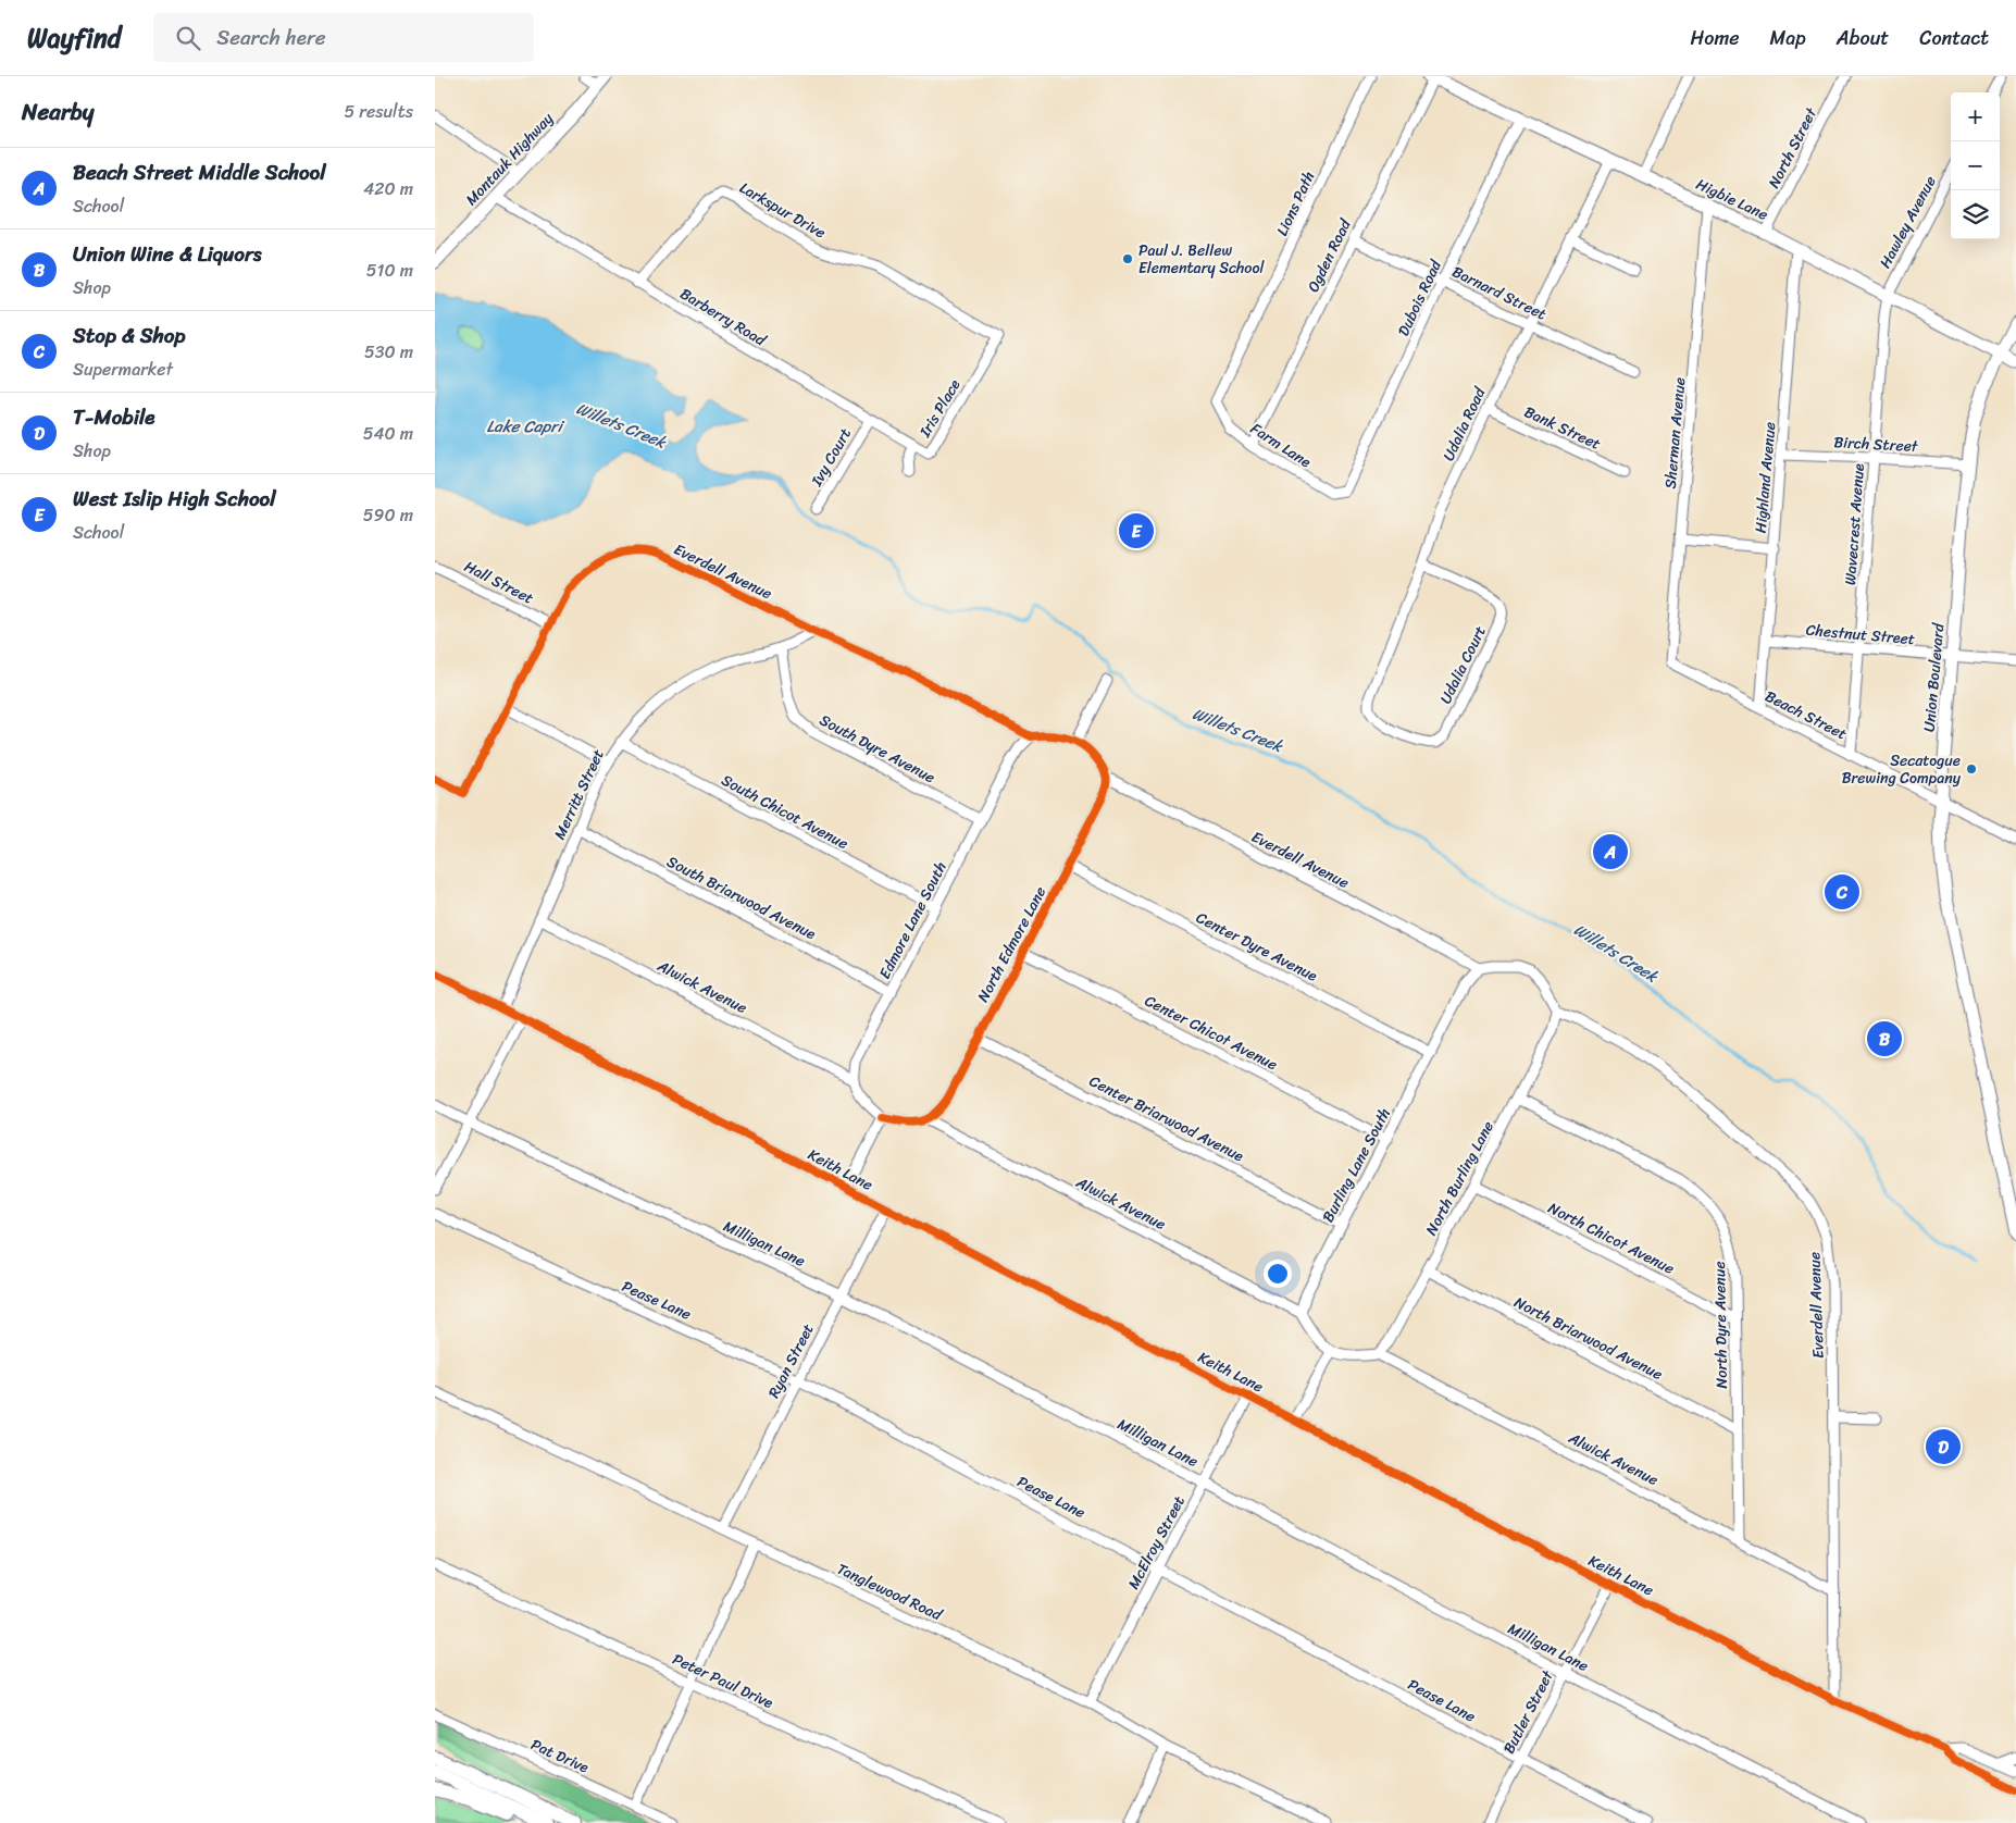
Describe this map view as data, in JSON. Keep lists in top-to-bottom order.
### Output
{
  "streets": {
    "main road": ["Montauk Highway", "Higbie Lane", "Union Boulevard"],
    "street": [
      "North Street",
      "Lions Path",
      "Larkspur Drive",
      "Hawley Avenue",
      "Ogden Road",
      "Barnard Street",
      "Dubois Road",
      "Barberry Road",
      "Iris Place",
      "Udalia Road",
      "Bank Street",
      "Sherman Avenue",
      "Birch Street",
      "Farm Lane",
      "Ivy Court",
      "Highland Avenue",
      "Wavecrest Avenue",
      "Everdell Avenue",
      "Hall Street",
      "Chestnut Street",
      "Udalia Court",
      "Beach Street",
      "South Dyre Avenue",
      "Merritt Street",
      "South Chicot Avenue",
      "South Briarwood Avenue",
      "Edmore Lane South",
      "North Edmore Lane",
      "Center Dyre Avenue",
      "Alwick Avenue",
      "Center Chicot Avenue",
      "Center Briarwood Avenue",
      "Burling Lane South",
      "Keith Lane",
      "North Burling Lane",
      "North Chicot Avenue",
      "Milligan Lane",
      "Pease Lane",
      "North Dyre Avenue",
      "North Briarwood Avenue",
      "Ryan Street",
      "McElroy Street",
      "Tanglewood Road",
      "Peter Paul Drive",
      "Butler Street",
      "Pat Drive"
    ]
  },
  "crossings": [
    ["North Street", "Higbie Lane"],
    ["Montauk Highway", "Barberry Road"],
    ["Higbie Lane", "Hawley Avenue"],
    ["Higbie Lane", "Ogden Road"],
    ["Higbie Lane", "Dubois Road"],
    ["Higbie Lane", "Udalia Road"],
    ["Higbie Lane", "Sherman Avenue"],
    ["Higbie Lane", "Highland Avenue"],
    ["Higbie Lane", "Wavecrest Avenue"],
    ["Higbie Lane", "Union Boulevard"],
    ["Lions Path", "Farm Lane"],
    ["Larkspur Drive", "Barberry Road"],
    ["Larkspur Drive", "Iris Place"],
    ["Hawley Avenue", "Wavecrest Avenue"],
    ["Ogden Road", "Barnard Street"],
    ["Ogden Road", "Farm Lane"],
    ["Barnard Street", "Dubois Road"],
    ["Barnard Street", "Udalia Road"],
    ["Dubois Road", "Farm Lane"],
    ["Barberry Road", "Iris Place"],
    ["Barberry Road", "Ivy Court"],
    ["Udalia Road", "Bank Street"],
    ["Udalia Road", "Udalia Court"],
    ["Sherman Avenue", "Beach Street"],
    ["Birch Street", "Highland Avenue"],
    ["Birch Street", "Wavecrest Avenue"],
    ["Birch Street", "Union Boulevard"],
    ["Highland Avenue", "Chestnut Street"],
    ["Highland Avenue", "Beach Street"],
    ["Wavecrest Avenue", "Chestnut Street"],
    ["Wavecrest Avenue", "Beach Street"],
    ["Everdell Avenue", "Hall Street"],
    ["Everdell Avenue", "Merritt Street"],
    ["Everdell Avenue", "Edmore Lane South"],
    ["Everdell Avenue", "North Edmore Lane"],
    ["Everdell Avenue", "Alwick Avenue"],
    ["Everdell Avenue", "Burling Lane South"],
    ["Everdell Avenue", "Keith Lane"],
    ["Everdell Avenue", "North Burling Lane"],
    ["Chestnut Street", "Union Boulevard"],
    ["Union Boulevard", "Beach Street"],
    ["South Dyre Avenue", "Merritt Street"],
    ["South Dyre Avenue", "Edmore Lane South"],
    ["Merritt Street", "South Chicot Avenue"],
    ["Merritt Street", "South Briarwood Avenue"],
    ["Merritt Street", "Alwick Avenue"],
    ["Merritt Street", "Keith Lane"],
    ["South Chicot Avenue", "Edmore Lane South"],
    ["South Briarwood Avenue", "Edmore Lane South"],
    ["Edmore Lane South", "Alwick Avenue"],
    ["North Edmore Lane", "Center Dyre Avenue"],
    ["North Edmore Lane", "Alwick Avenue"],
    ["North Edmore Lane", "Center Chicot Avenue"],
    ["North Edmore Lane", "Center Briarwood Avenue"],
    ["Center Dyre Avenue", "Burling Lane South"],
    ["Alwick Avenue", "Burling Lane South"],
    ["Alwick Avenue", "North Burling Lane"],
    ["Alwick Avenue", "North Dyre Avenue"],
    ["Center Chicot Avenue", "Burling Lane South"],
    ["Center Briarwood Avenue", "Burling Lane South"],
    ["Keith Lane", "Ryan Street"],
    ["Keith Lane", "McElroy Street"],
    ["Keith Lane", "Butler Street"],
    ["North Burling Lane", "North Chicot Avenue"],
    ["North Burling Lane", "North Dyre Avenue"],
    ["North Burling Lane", "North Briarwood Avenue"],
    ["North Chicot Avenue", "North Dyre Avenue"],
    ["Milligan Lane", "Ryan Street"],
    ["Milligan Lane", "McElroy Street"],
    ["Milligan Lane", "Butler Street"],
    ["Pease Lane", "Ryan Street"],
    ["Pease Lane", "McElroy Street"],
    ["Pease Lane", "Butler Street"],
    ["North Dyre Avenue", "North Briarwood Avenue"],
    ["Ryan Street", "Tanglewood Road"],
    ["McElroy Street", "Tanglewood Road"]
  ],
  "water": ["Willets Creek", "Lake Capri"],
  "places": ["Paul J. Bellew Elementary School", "Secatogue Brewing Company"],
  "page": {
    "header": "Wayfind",
    "search": "Search here",
    "nav": [
      "Home",
      "Map",
      "About",
      "Contact"
    ],
    "heading": ["Nearby", "5 results"],
    "map_buttons": ["+", "−"],
    "list": [
      {
        "mark": "A",
        "name": "Beach Street Middle School",
        "note": "School",
        "value": "420 m"
      },
      {
        "mark": "B",
        "name": "Union Wine & Liquors",
        "note": "Shop",
        "value": "510 m"
      },
      {
        "mark": "C",
        "name": "Stop & Shop",
        "note": "Supermarket",
        "value": "530 m"
      },
      {
        "mark": "D",
        "name": "T-Mobile",
        "note": "Shop",
        "value": "540 m"
      },
      {
        "mark": "E",
        "name": "West Islip High School",
        "note": "School",
        "value": "590 m"
      }
    ],
    "pins": [
      "E",
      "A",
      "C",
      "B",
      "D"
    ]
  }
}
